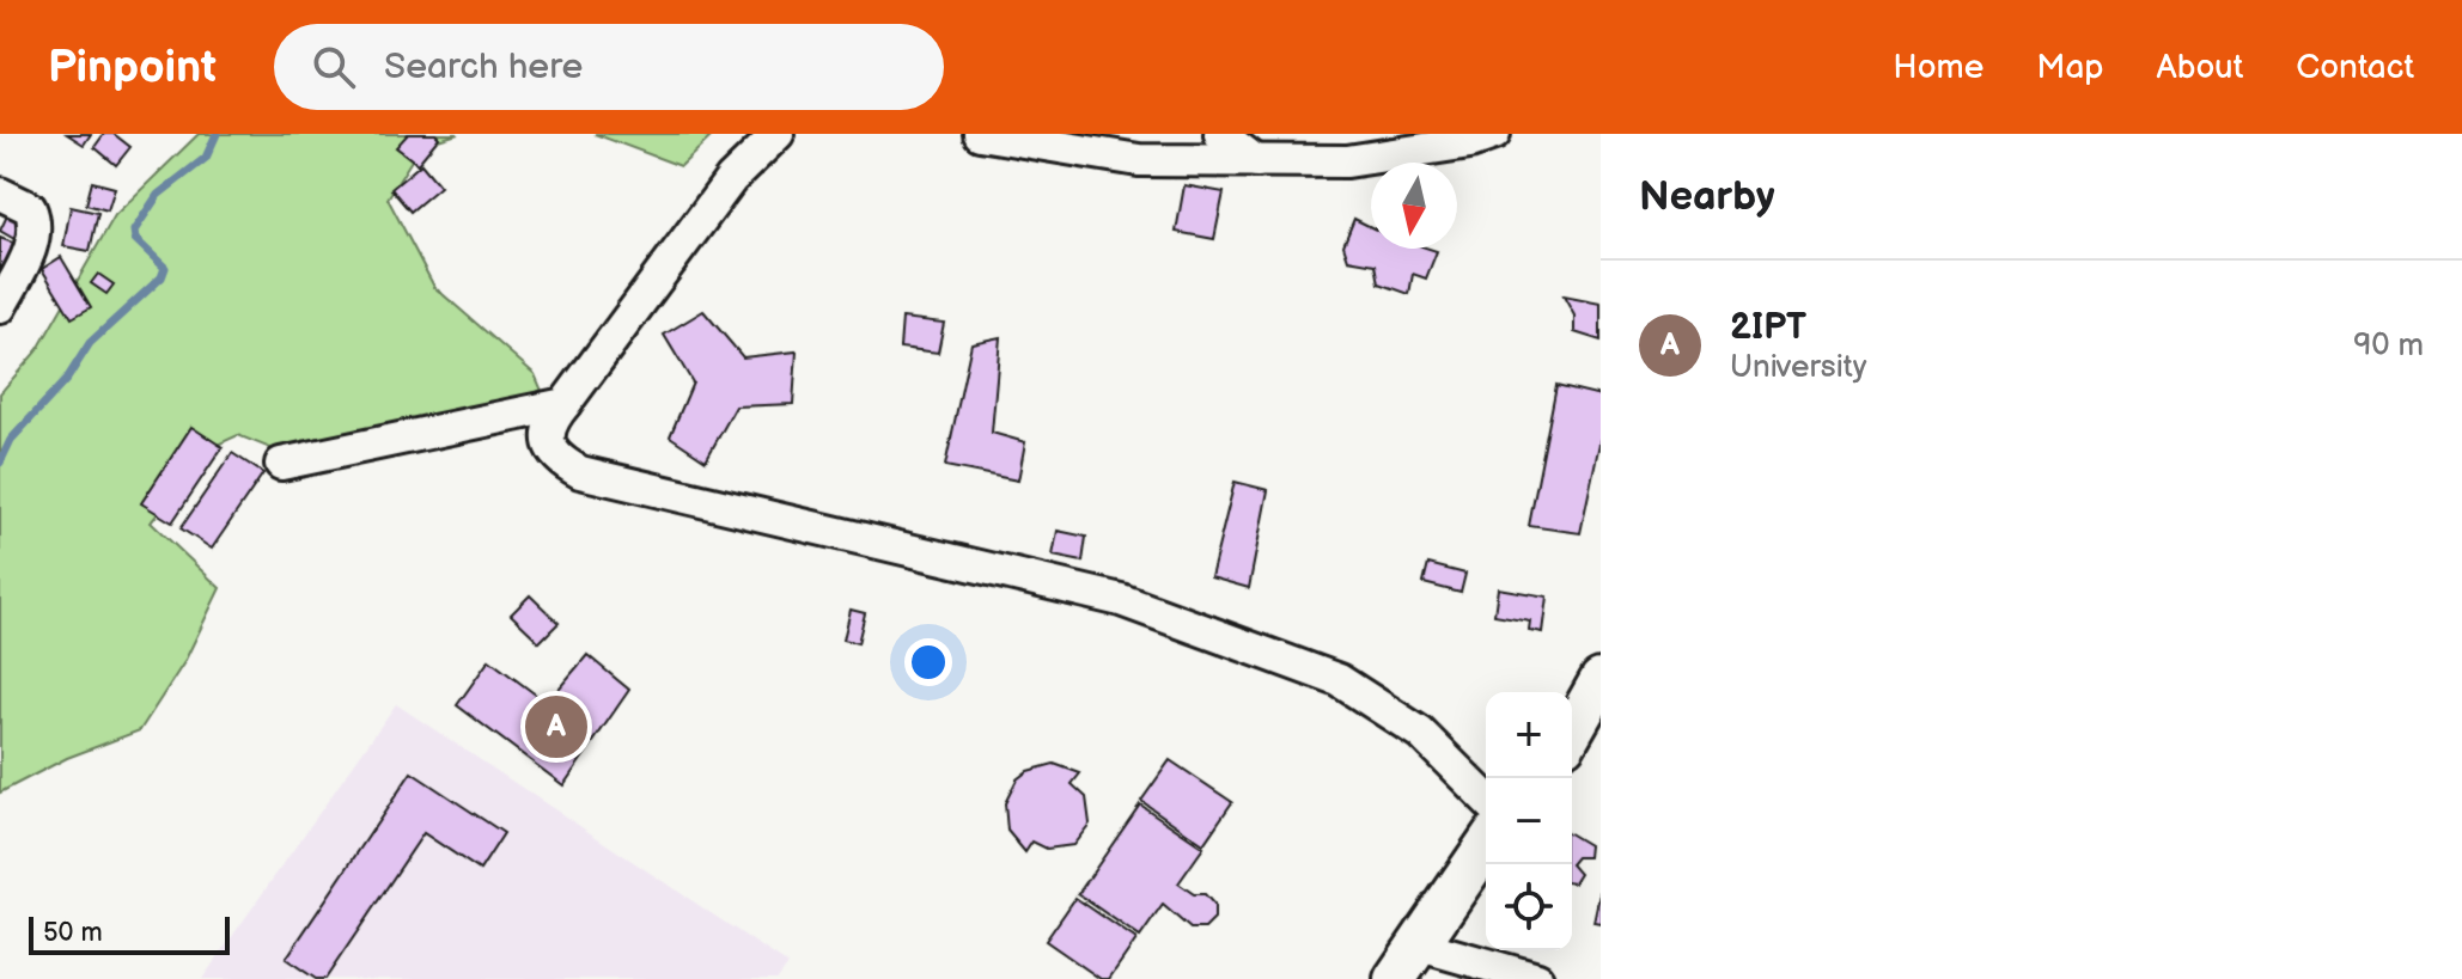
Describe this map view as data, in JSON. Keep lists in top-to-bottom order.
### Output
{
  "scale_bar": "50 m",
  "north": "bottom",
  "page": {
    "header": "Pinpoint",
    "search": "Search here",
    "nav": [
      "Home",
      "Map",
      "About",
      "Contact"
    ],
    "heading": "Nearby",
    "list": [
      {
        "mark": "A",
        "name": "2IPT",
        "note": "University",
        "value": "90 m"
      }
    ],
    "pins": "A",
    "map_buttons": ["+", "−"],
    "scale": "50 m"
  }
}
